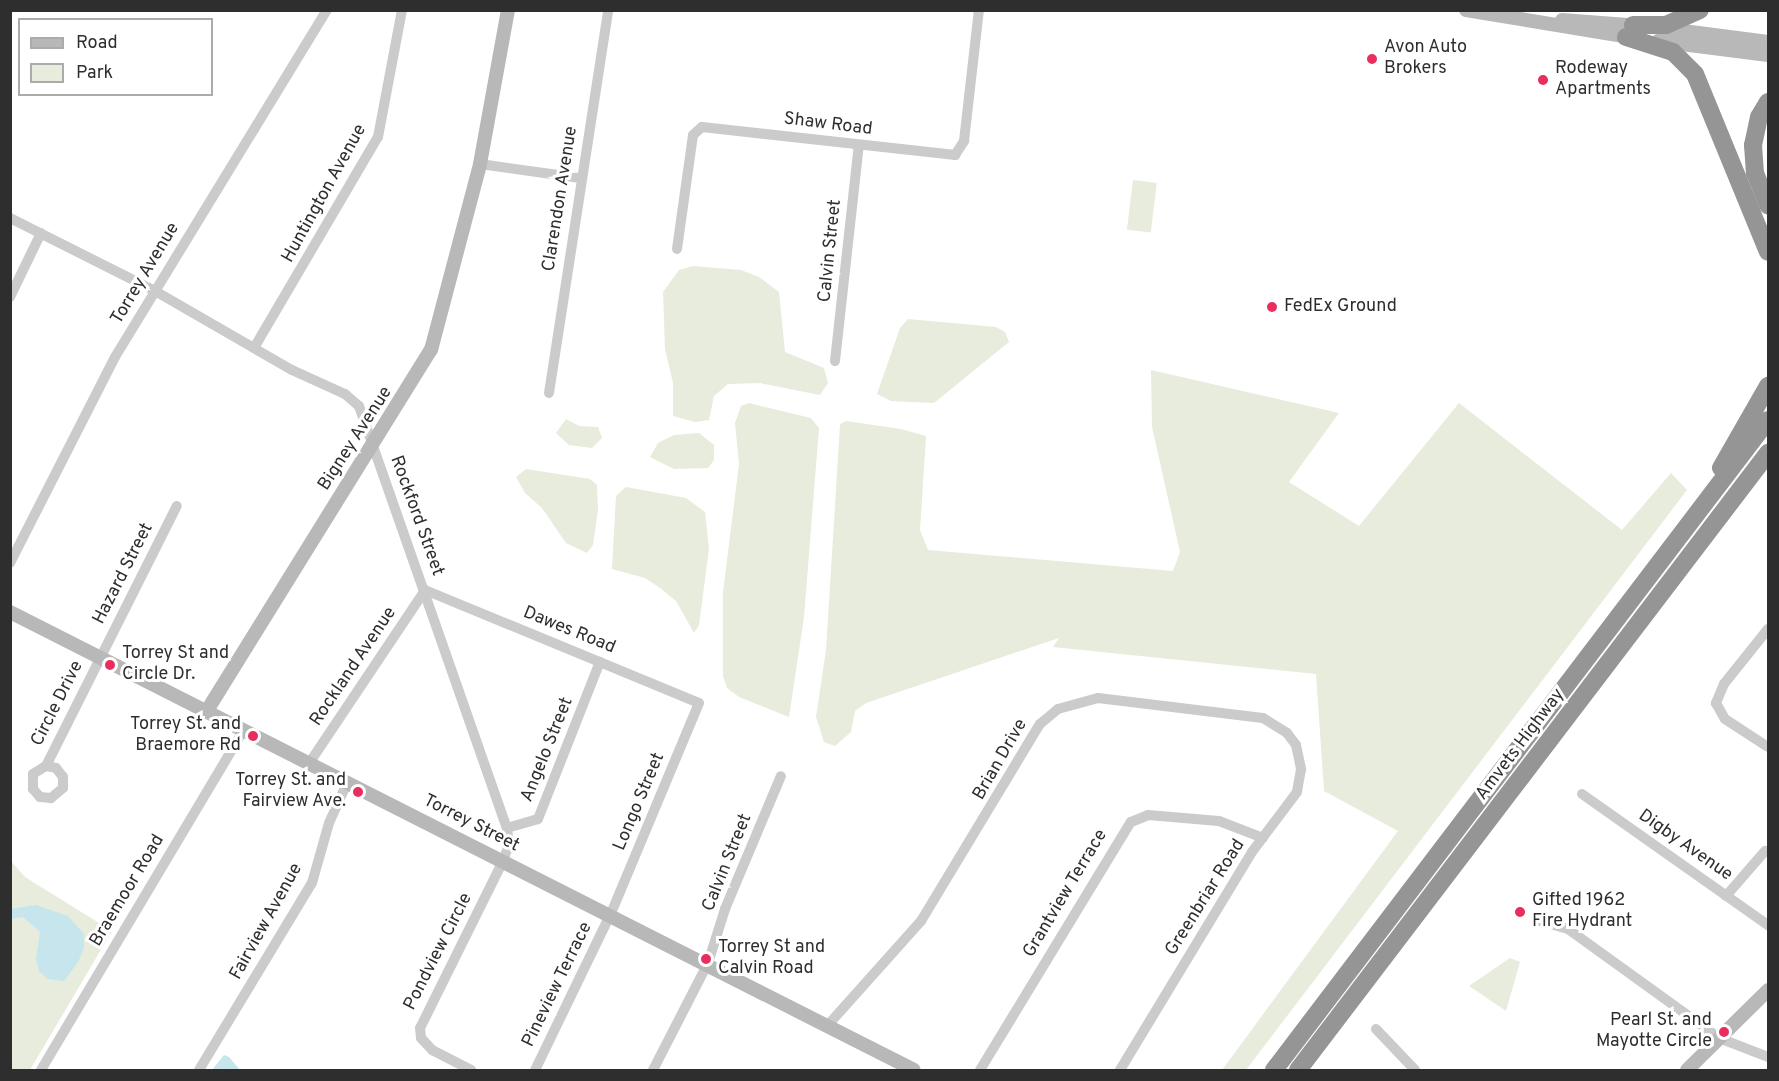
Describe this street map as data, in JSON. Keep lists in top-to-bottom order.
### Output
{
  "streets": {
    "highway": ["Amvets Highway"],
    "main road": ["Bigney Avenue", "Torrey Street"],
    "street": [
      "Shaw Road",
      "Huntington Avenue",
      "Clarendon Avenue",
      "Calvin Street",
      "Torrey Avenue",
      "Rockford Street",
      "Hazard Street",
      "Dawes Road",
      "Rockland Avenue",
      "Circle Drive",
      "Angelo Street",
      "Brian Drive",
      "Longo Street",
      "Digby Avenue",
      "Braemoor Road",
      "Grantview Terrace",
      "Greenbriar Road",
      "Fairview Avenue",
      "Pondview Circle",
      "Pineview Terrace"
    ]
  },
  "crossings": [
    ["Shaw Road", "Calvin Street"],
    ["Huntington Avenue", "Rockford Street"],
    ["Calvin Street", "Torrey Street"],
    ["Torrey Avenue", "Rockford Street"],
    ["Bigney Avenue", "Rockford Street"],
    ["Bigney Avenue", "Torrey Street"],
    ["Rockford Street", "Dawes Road"],
    ["Rockford Street", "Rockland Avenue"],
    ["Rockford Street", "Angelo Street"],
    ["Rockford Street", "Torrey Street"],
    ["Rockford Street", "Pondview Circle"],
    ["Hazard Street", "Circle Drive"],
    ["Hazard Street", "Torrey Street"],
    ["Dawes Road", "Rockland Avenue"],
    ["Dawes Road", "Angelo Street"],
    ["Dawes Road", "Longo Street"],
    ["Rockland Avenue", "Torrey Street"],
    ["Circle Drive", "Torrey Street"],
    ["Brian Drive", "Torrey Street"],
    ["Brian Drive", "Greenbriar Road"],
    ["Longo Street", "Torrey Street"],
    ["Longo Street", "Pineview Terrace"],
    ["Torrey Street", "Braemoor Road"],
    ["Torrey Street", "Fairview Avenue"],
    ["Torrey Street", "Pondview Circle"],
    ["Torrey Street", "Pineview Terrace"],
    ["Grantview Terrace", "Greenbriar Road"]
  ],
  "places": [
    "Avon Auto Brokers",
    "Rodeway Apartments",
    "FedEx Ground",
    "Torrey St and Circle Dr.",
    "Torrey St. and Braemore Rd",
    "Torrey St. and Fairview Ave.",
    "Gifted 1962 Fire Hydrant",
    "Torrey St and Calvin Road",
    "Pearl St. and Mayotte Circle"
  ],
  "legend": ["Road", "Park"]
}
